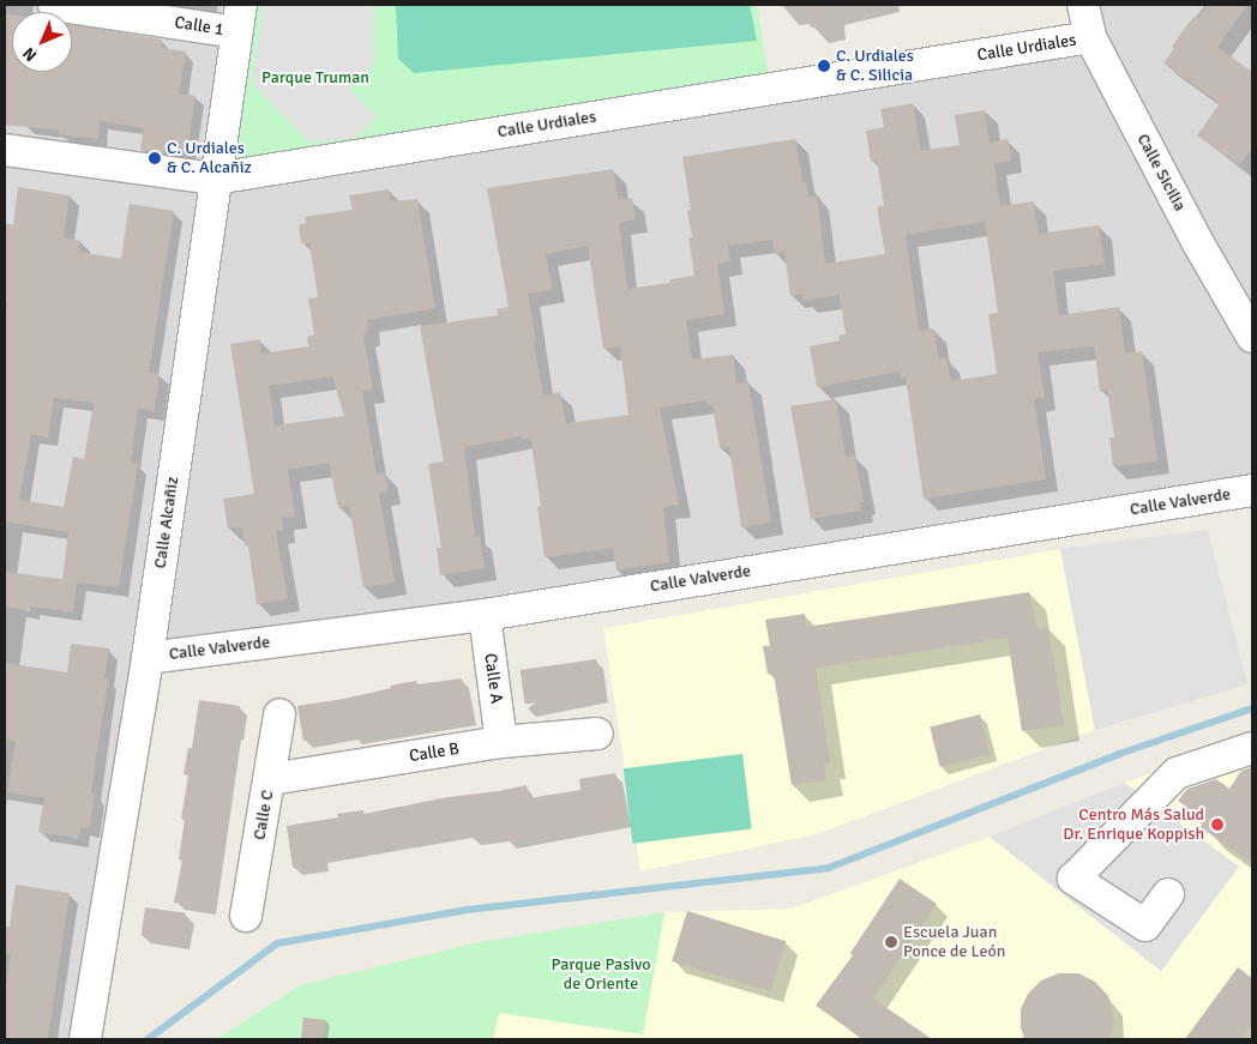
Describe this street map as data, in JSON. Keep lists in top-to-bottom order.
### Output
{
  "streets": {
    "street": [
      "Calle 1",
      "Calle Urdiales",
      "Calle Sicilia",
      "Calle Valverde",
      "Calle Alcañiz",
      "Calle A",
      "Calle B",
      "Calle C"
    ]
  },
  "crossings": [
    ["Calle 1", "Calle Alcañiz"],
    ["Calle Urdiales", "Calle Sicilia"],
    ["Calle Urdiales", "Calle Alcañiz"],
    ["Calle Valverde", "Calle Alcañiz"],
    ["Calle Valverde", "Calle A"],
    ["Calle A", "Calle B"],
    ["Calle B", "Calle C"]
  ],
  "parks": ["Parque Truman", "Parque Pasivo de Oriente"],
  "places": [
    "C. Urdiales & C. Silicia",
    "C. Urdiales & C. Alcañiz",
    "Centro Más Salud Dr. Enrique Koppish",
    "Escuela Juan Ponce de León"
  ],
  "north": "bottom left"
}
